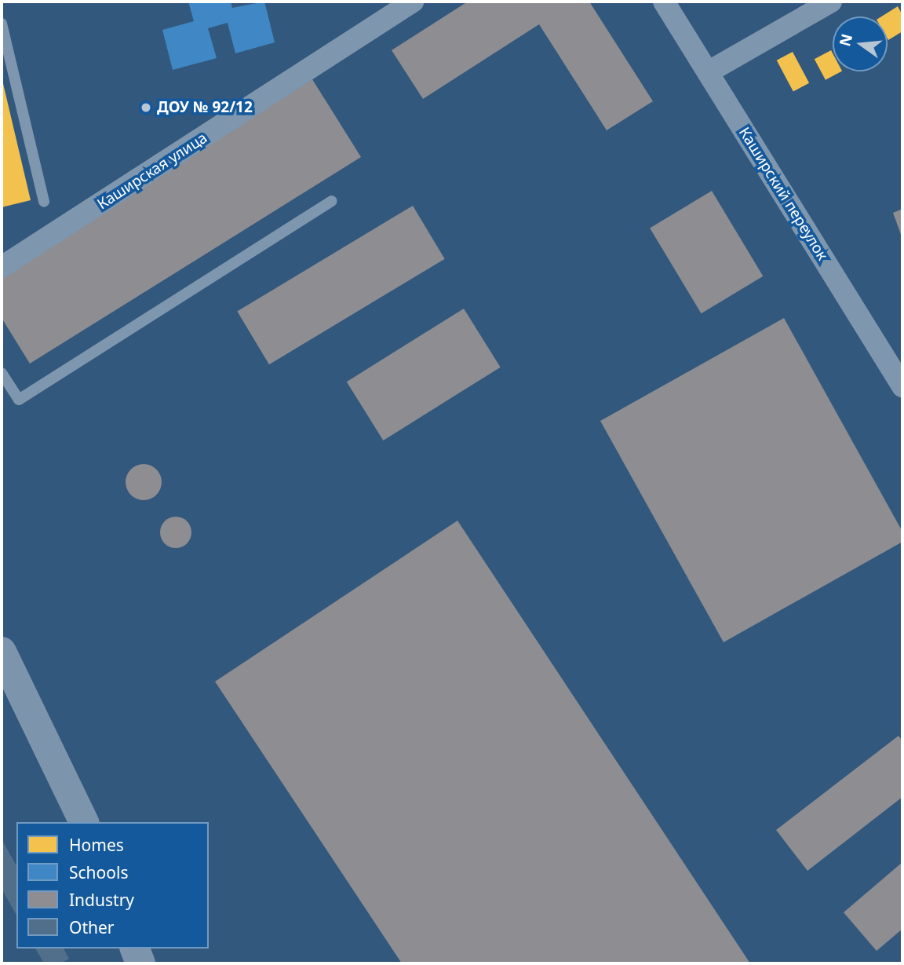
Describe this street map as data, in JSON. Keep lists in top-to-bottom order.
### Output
{
  "streets": {
    "street": ["Каширская улица", "Каширский переулок"]
  },
  "places": ["ДОУ № 92/12"],
  "legend": [
    "Homes",
    "Schools",
    "Industry",
    "Other"
  ],
  "north": "left"
}
